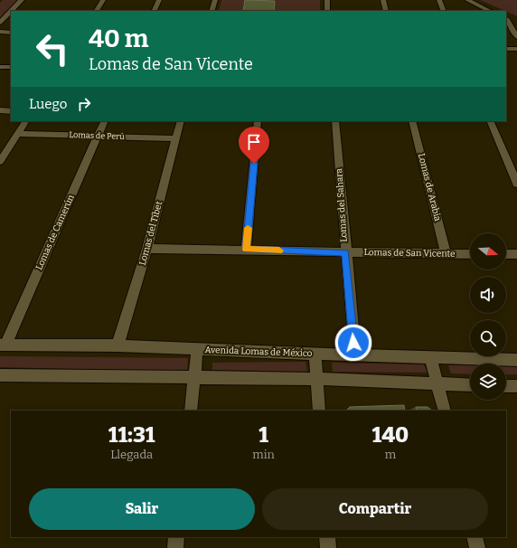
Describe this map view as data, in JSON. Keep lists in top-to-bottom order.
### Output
{
  "streets": {
    "street": [
      "Lomas de Perú",
      "Lomas de Arabia",
      "Lomas del Sahara",
      "Lomas de Camerún",
      "Lomas del Tíbet",
      "Lomas de San Vicente",
      "Avenida Lomas de México"
    ]
  },
  "crossings": [
    ["Lomas de Perú", "Lomas de Camerún"],
    ["Lomas de Perú", "Lomas del Tíbet"],
    ["Lomas de Arabia", "Lomas de San Vicente"],
    ["Lomas del Sahara", "Lomas de San Vicente"],
    ["Lomas del Sahara", "Avenida Lomas de México"],
    ["Lomas de Camerún", "Avenida Lomas de México"],
    ["Lomas del Tíbet", "Lomas de San Vicente"],
    ["Lomas del Tíbet", "Avenida Lomas de México"]
  ],
  "north": "right",
  "page": {
    "turn": ["40 m", "Lomas de San Vicente"],
    "then": "Luego",
    "eta": [
      "11:31",
      "Llegada",
      "1",
      "min",
      "140",
      "m"
    ],
    "buttons": ["Salir", "Compartir"]
  }
}
